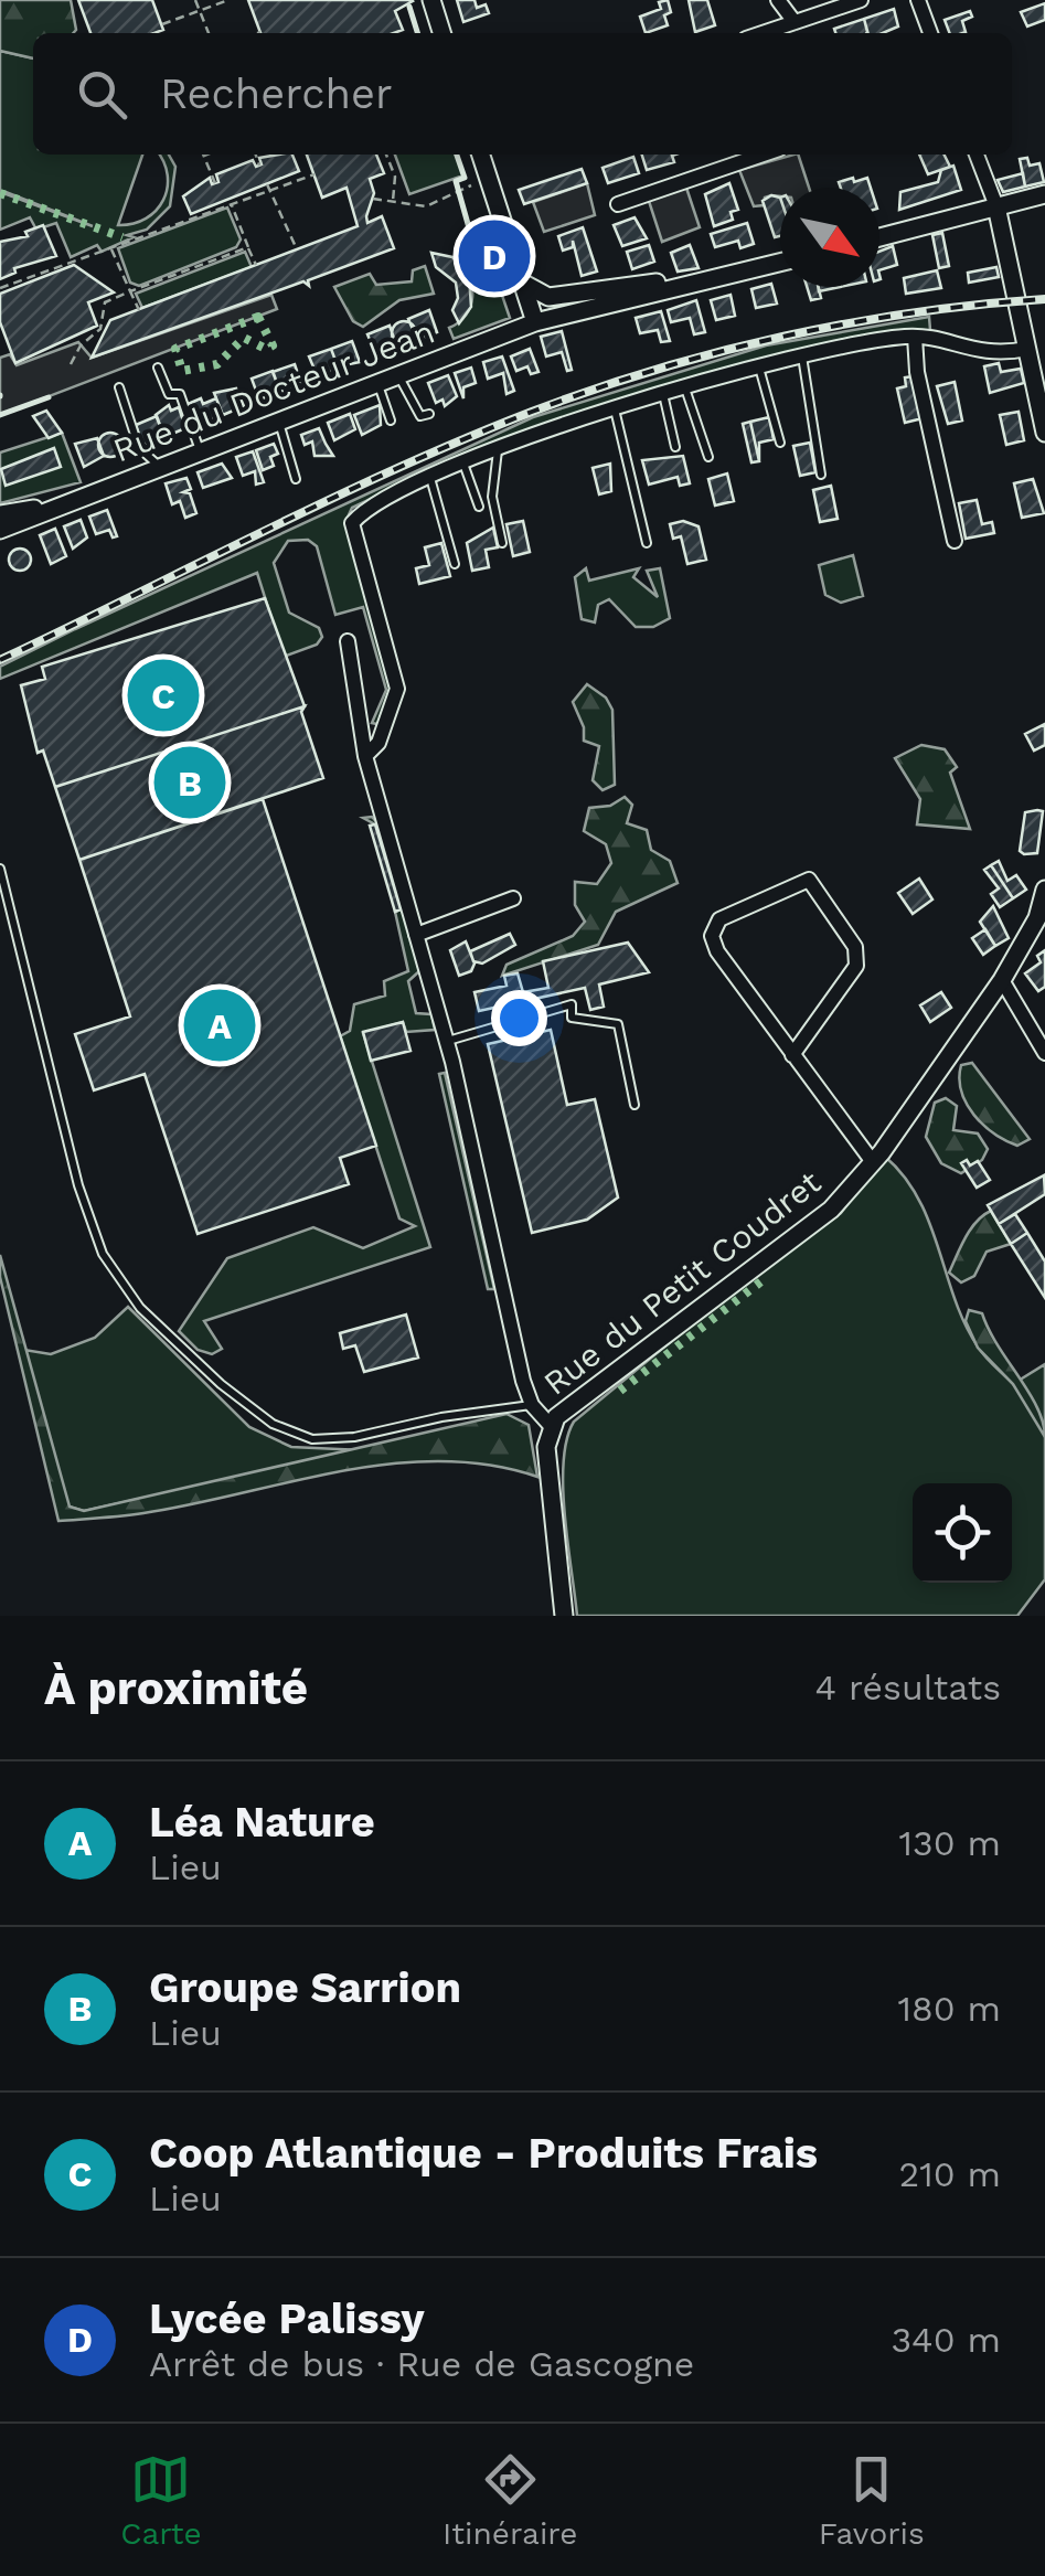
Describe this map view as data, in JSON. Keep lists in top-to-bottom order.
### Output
{
  "streets": {
    "street": ["Rue du Docteur Jean", "Rue du Petit Coudret"]
  },
  "north": "bottom right",
  "page": {
    "search": "Rechercher",
    "pins": [
      "D",
      "C",
      "B",
      "A"
    ],
    "heading": ["À proximité", "4 résultats"],
    "list": [
      {
        "mark": "A",
        "name": "Léa Nature",
        "note": "Lieu",
        "value": "130 m"
      },
      {
        "mark": "B",
        "name": "Groupe Sarrion",
        "note": "Lieu",
        "value": "180 m"
      },
      {
        "mark": "C",
        "name": "Coop Atlantique - Produits Frais",
        "note": "Lieu",
        "value": "210 m"
      },
      {
        "mark": "D",
        "name": "Lycée Palissy",
        "note": "Arrêt de bus · Rue de Gascogne",
        "value": "340 m"
      }
    ],
    "nav": ["Carte", "Itinéraire", "Favoris"]
  }
}
